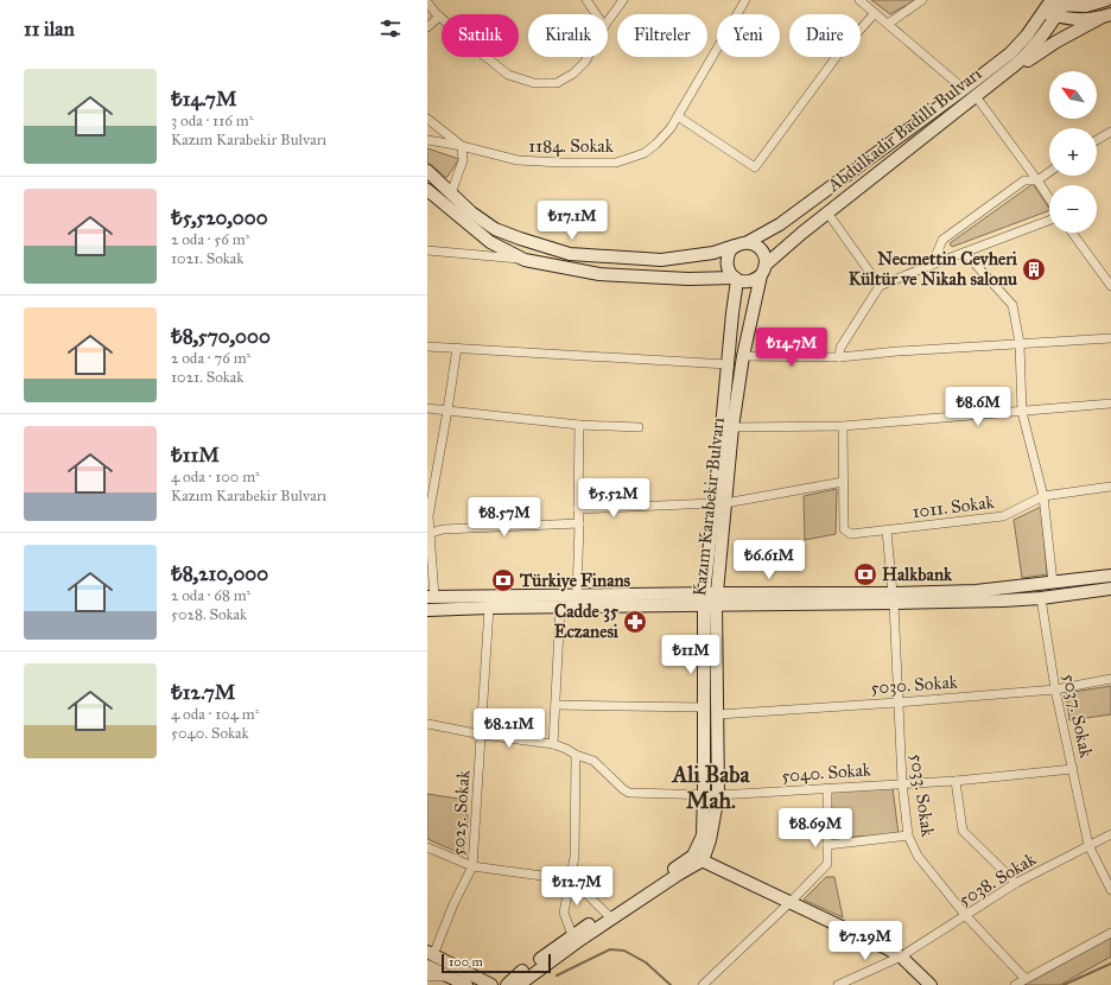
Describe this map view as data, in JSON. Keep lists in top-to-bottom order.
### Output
{
  "streets": {
    "main road": ["Abdülkadir Badilli Bulvarı", "Kazım Karabekir Bulvarı"],
    "street": [
      "1184. Sokak",
      "1011. Sokak",
      "5030. Sokak",
      "5037. Sokak",
      "5040. Sokak",
      "5033. Sokak",
      "5025. Sokak",
      "5038. Sokak"
    ]
  },
  "crossings": [
    ["Abdülkadir Badilli Bulvarı", "Kazım Karabekir Bulvarı"],
    ["Kazım Karabekir Bulvarı", "5030. Sokak"],
    ["Kazım Karabekir Bulvarı", "5040. Sokak"],
    ["1011. Sokak", "5033. Sokak"],
    ["5030. Sokak", "5037. Sokak"],
    ["5030. Sokak", "5033. Sokak"],
    ["5037. Sokak", "5040. Sokak"],
    ["5037. Sokak", "5038. Sokak"],
    ["5040. Sokak", "5033. Sokak"],
    ["5033. Sokak", "5038. Sokak"]
  ],
  "districts": ["Ali Baba Mah."],
  "places": {
    "building": ["Necmettin Cevheri Kültür ve Nikah salonu"],
    "bank": ["Halkbank", "Türkiye Finans"],
    "pharmacy": ["Cadde 35 Eczanesi"]
  },
  "scale_bar": "100 m",
  "north": "top left",
  "page": {
    "heading": "11 ilan",
    "chip": [
      "Satılık",
      "Kiralık",
      "Filtreler",
      "Yeni",
      "Daire"
    ],
    "list": [
      {
        "name": "₺14.7M",
        "note": "3 oda · 116 m² · Kazım Karabekir Bulvarı"
      },
      {
        "name": "₺5,520,000",
        "note": "2 oda · 56 m² · 1021. Sokak"
      },
      {
        "name": "₺8,570,000",
        "note": "2 oda · 76 m² · 1021. Sokak"
      },
      {
        "name": "₺11M",
        "note": "4 oda · 100 m² · Kazım Karabekir Bulvarı"
      },
      {
        "name": "₺8,210,000",
        "note": "2 oda · 68 m² · 5028. Sokak"
      },
      {
        "name": "₺12.7M",
        "note": "4 oda · 104 m² · 5040. Sokak"
      }
    ],
    "map_buttons": ["+", "−"],
    "price": [
      "₺17.1M",
      "₺14.7M",
      "₺8.6M",
      "₺5.52M",
      "₺8.57M",
      "₺6.61M",
      "₺11M",
      "₺8.21M",
      "₺8.69M",
      "₺12.7M",
      "₺7.29M"
    ],
    "scale": "100 m"
  }
}
